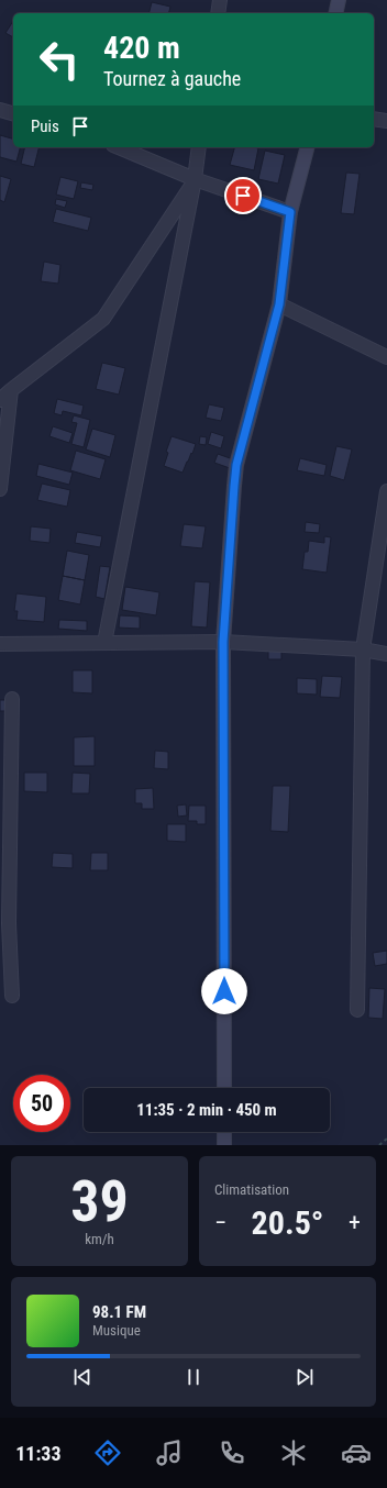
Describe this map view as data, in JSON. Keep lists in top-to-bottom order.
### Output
{
  "page": {
    "turn": ["420 m", "Tournez à gauche"],
    "then": "Puis",
    "limit": "50",
    "trip": "11:35 · 2 min · 450 m",
    "tile": [
      ["39", "km/h"],
      "Climatisation"
    ],
    "heat": ["−", "20.5°", "+"],
    "song": ["98.1 FM", "Musique"],
    "tabs": "11:33"
  }
}
